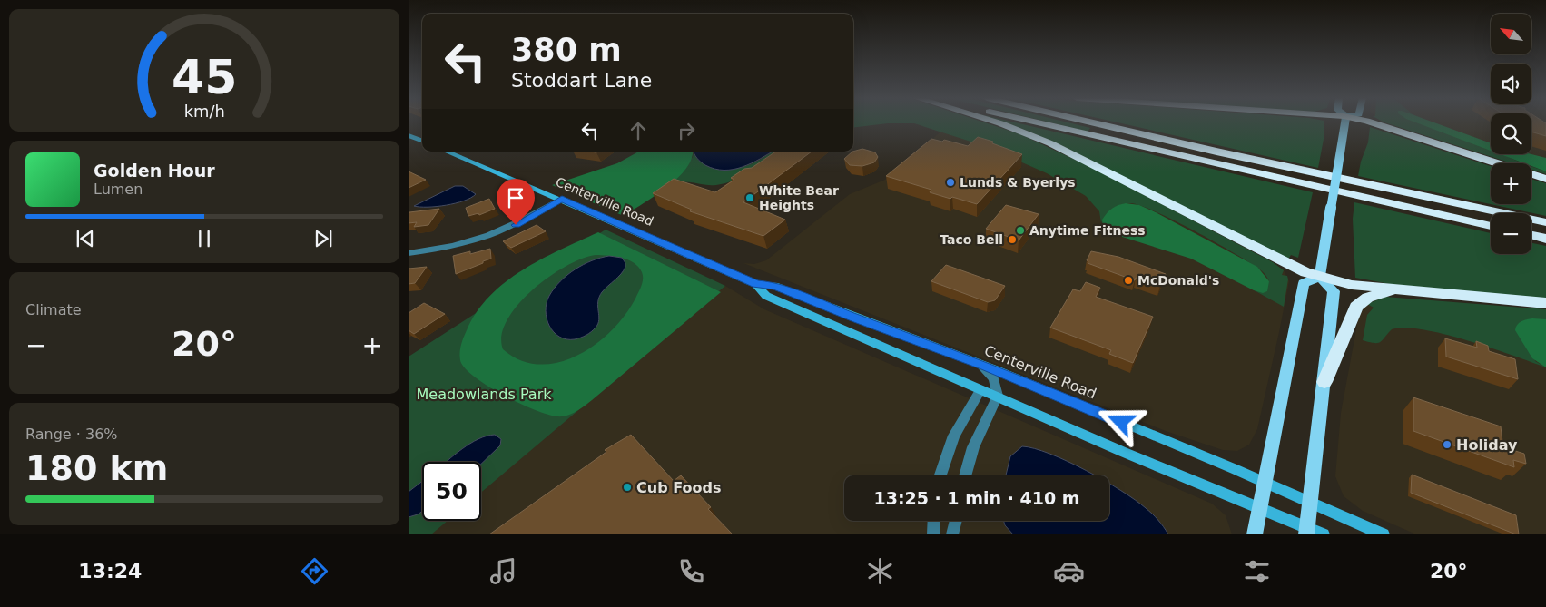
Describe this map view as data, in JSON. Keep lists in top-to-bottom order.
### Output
{
  "streets": {
    "main road": ["Centerville Road"]
  },
  "parks": ["Meadowlands Park"],
  "places": [
    "Lunds & Byerlys",
    "White Bear Heights",
    "Anytime Fitness",
    "Taco Bell",
    "McDonald's",
    "Holiday",
    "Cub Foods"
  ],
  "north": "top left",
  "page": {
    "map_buttons": ["+", "−"],
    "turn": ["380 m", "Stoddart Lane"],
    "song": ["Golden Hour", "Lumen"],
    "tile": [
      "Climate",
      ["Range · 36%", "180 km"]
    ],
    "heat": ["−", "20°", "+"],
    "limit": "50",
    "trip": "13:25 · 1 min · 410 m",
    "tabs": ["13:24", "20°"],
    "gauge": ["45", "km/h"]
  }
}
